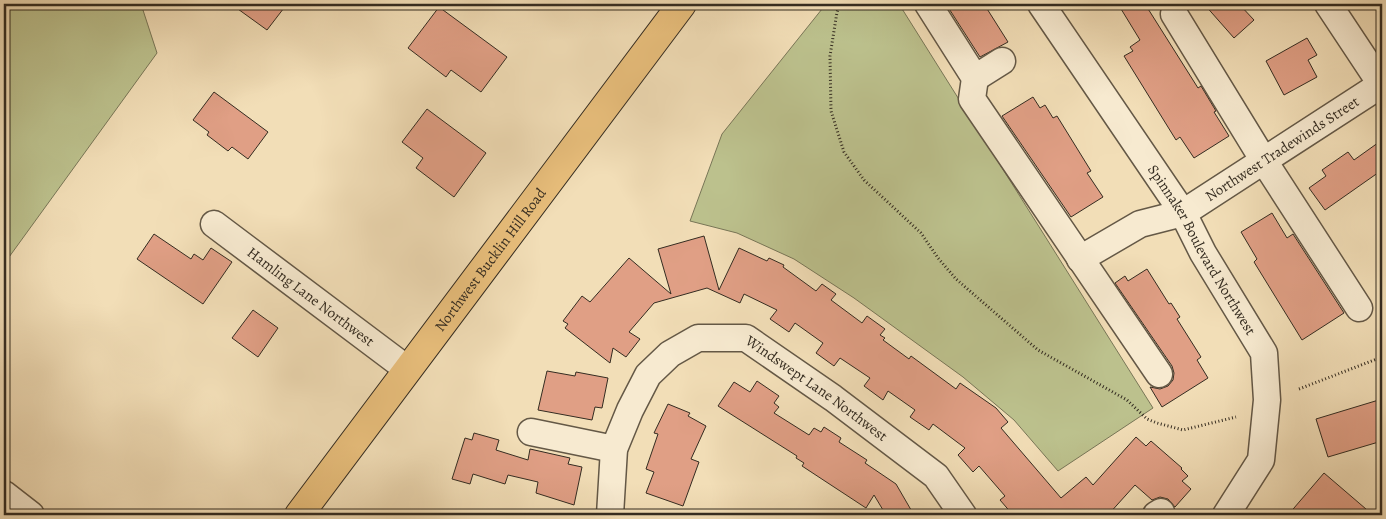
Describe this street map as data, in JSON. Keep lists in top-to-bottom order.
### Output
{
  "streets": {
    "main road": ["Northwest Bucklin Hill Road"],
    "street": [
      "Northwest Tradewinds Street",
      "Spinnaker Boulevard Northwest",
      "Hamling Lane Northwest",
      "Windswept Lane Northwest"
    ]
  },
  "crossings": [
    ["Northwest Tradewinds Street", "Spinnaker Boulevard Northwest"],
    ["Northwest Bucklin Hill Road", "Hamling Lane Northwest"]
  ]
}
